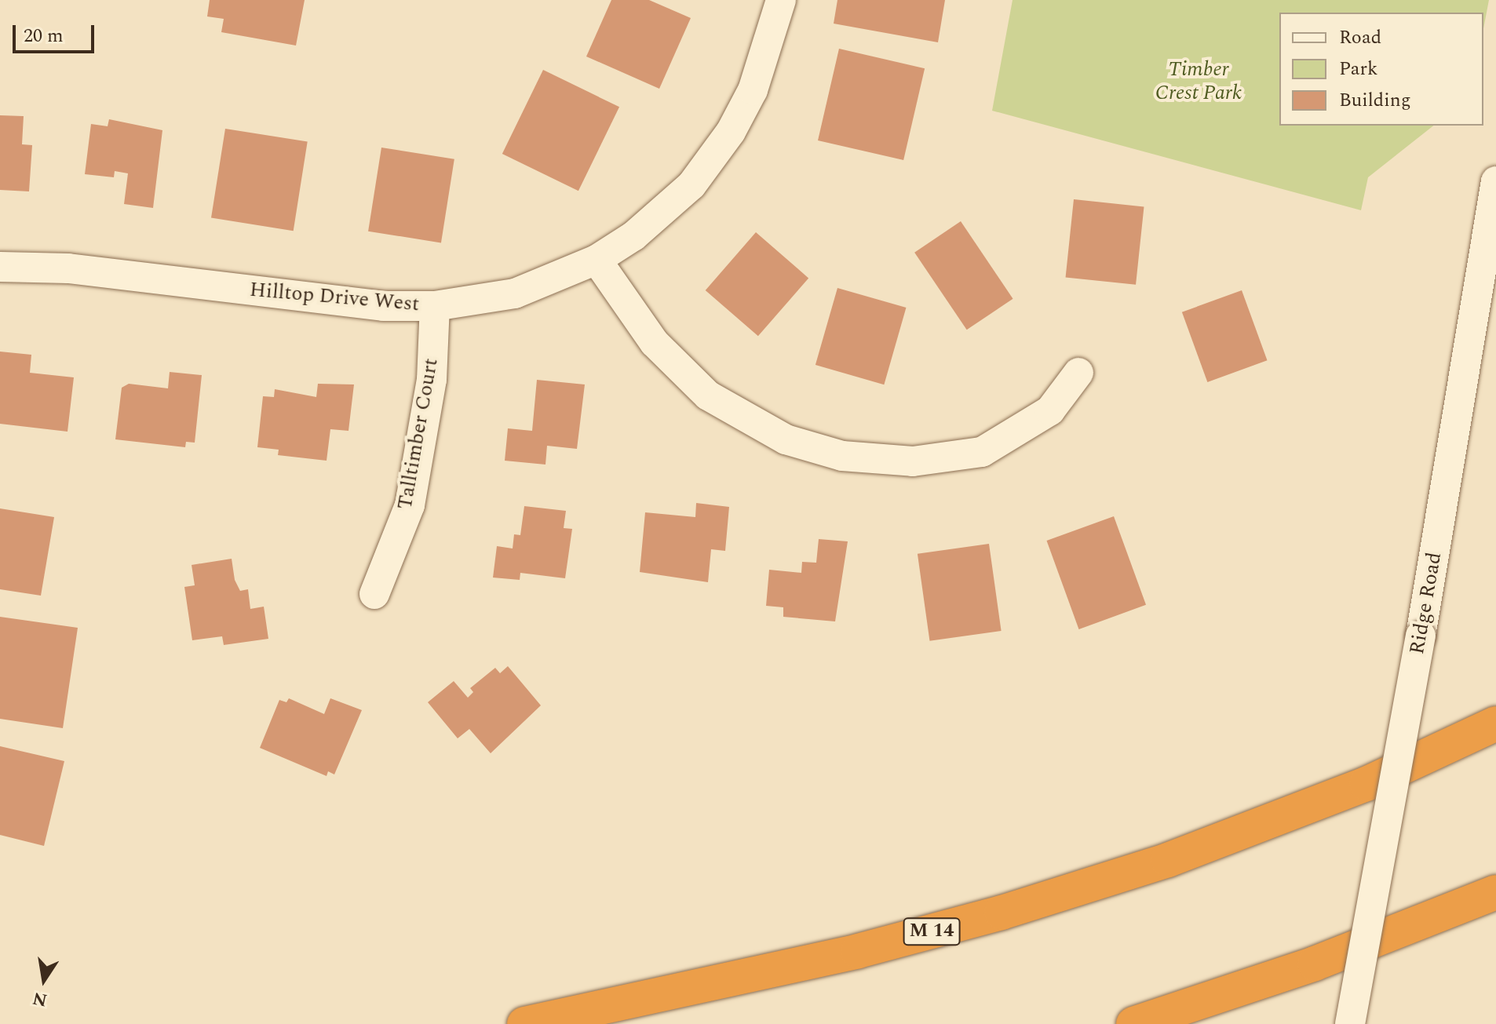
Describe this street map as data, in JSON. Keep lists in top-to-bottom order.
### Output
{
  "streets": {
    "highway": ["M 14"],
    "street": ["Hilltop Drive West", "Talltimber Court", "Ridge Road"]
  },
  "crossings": [
    ["Hilltop Drive West", "Talltimber Court"]
  ],
  "parks": ["Timber Crest Park"],
  "legend": ["Road", "Park", "Building"],
  "scale_bar": "20 m",
  "north": "bottom"
}
